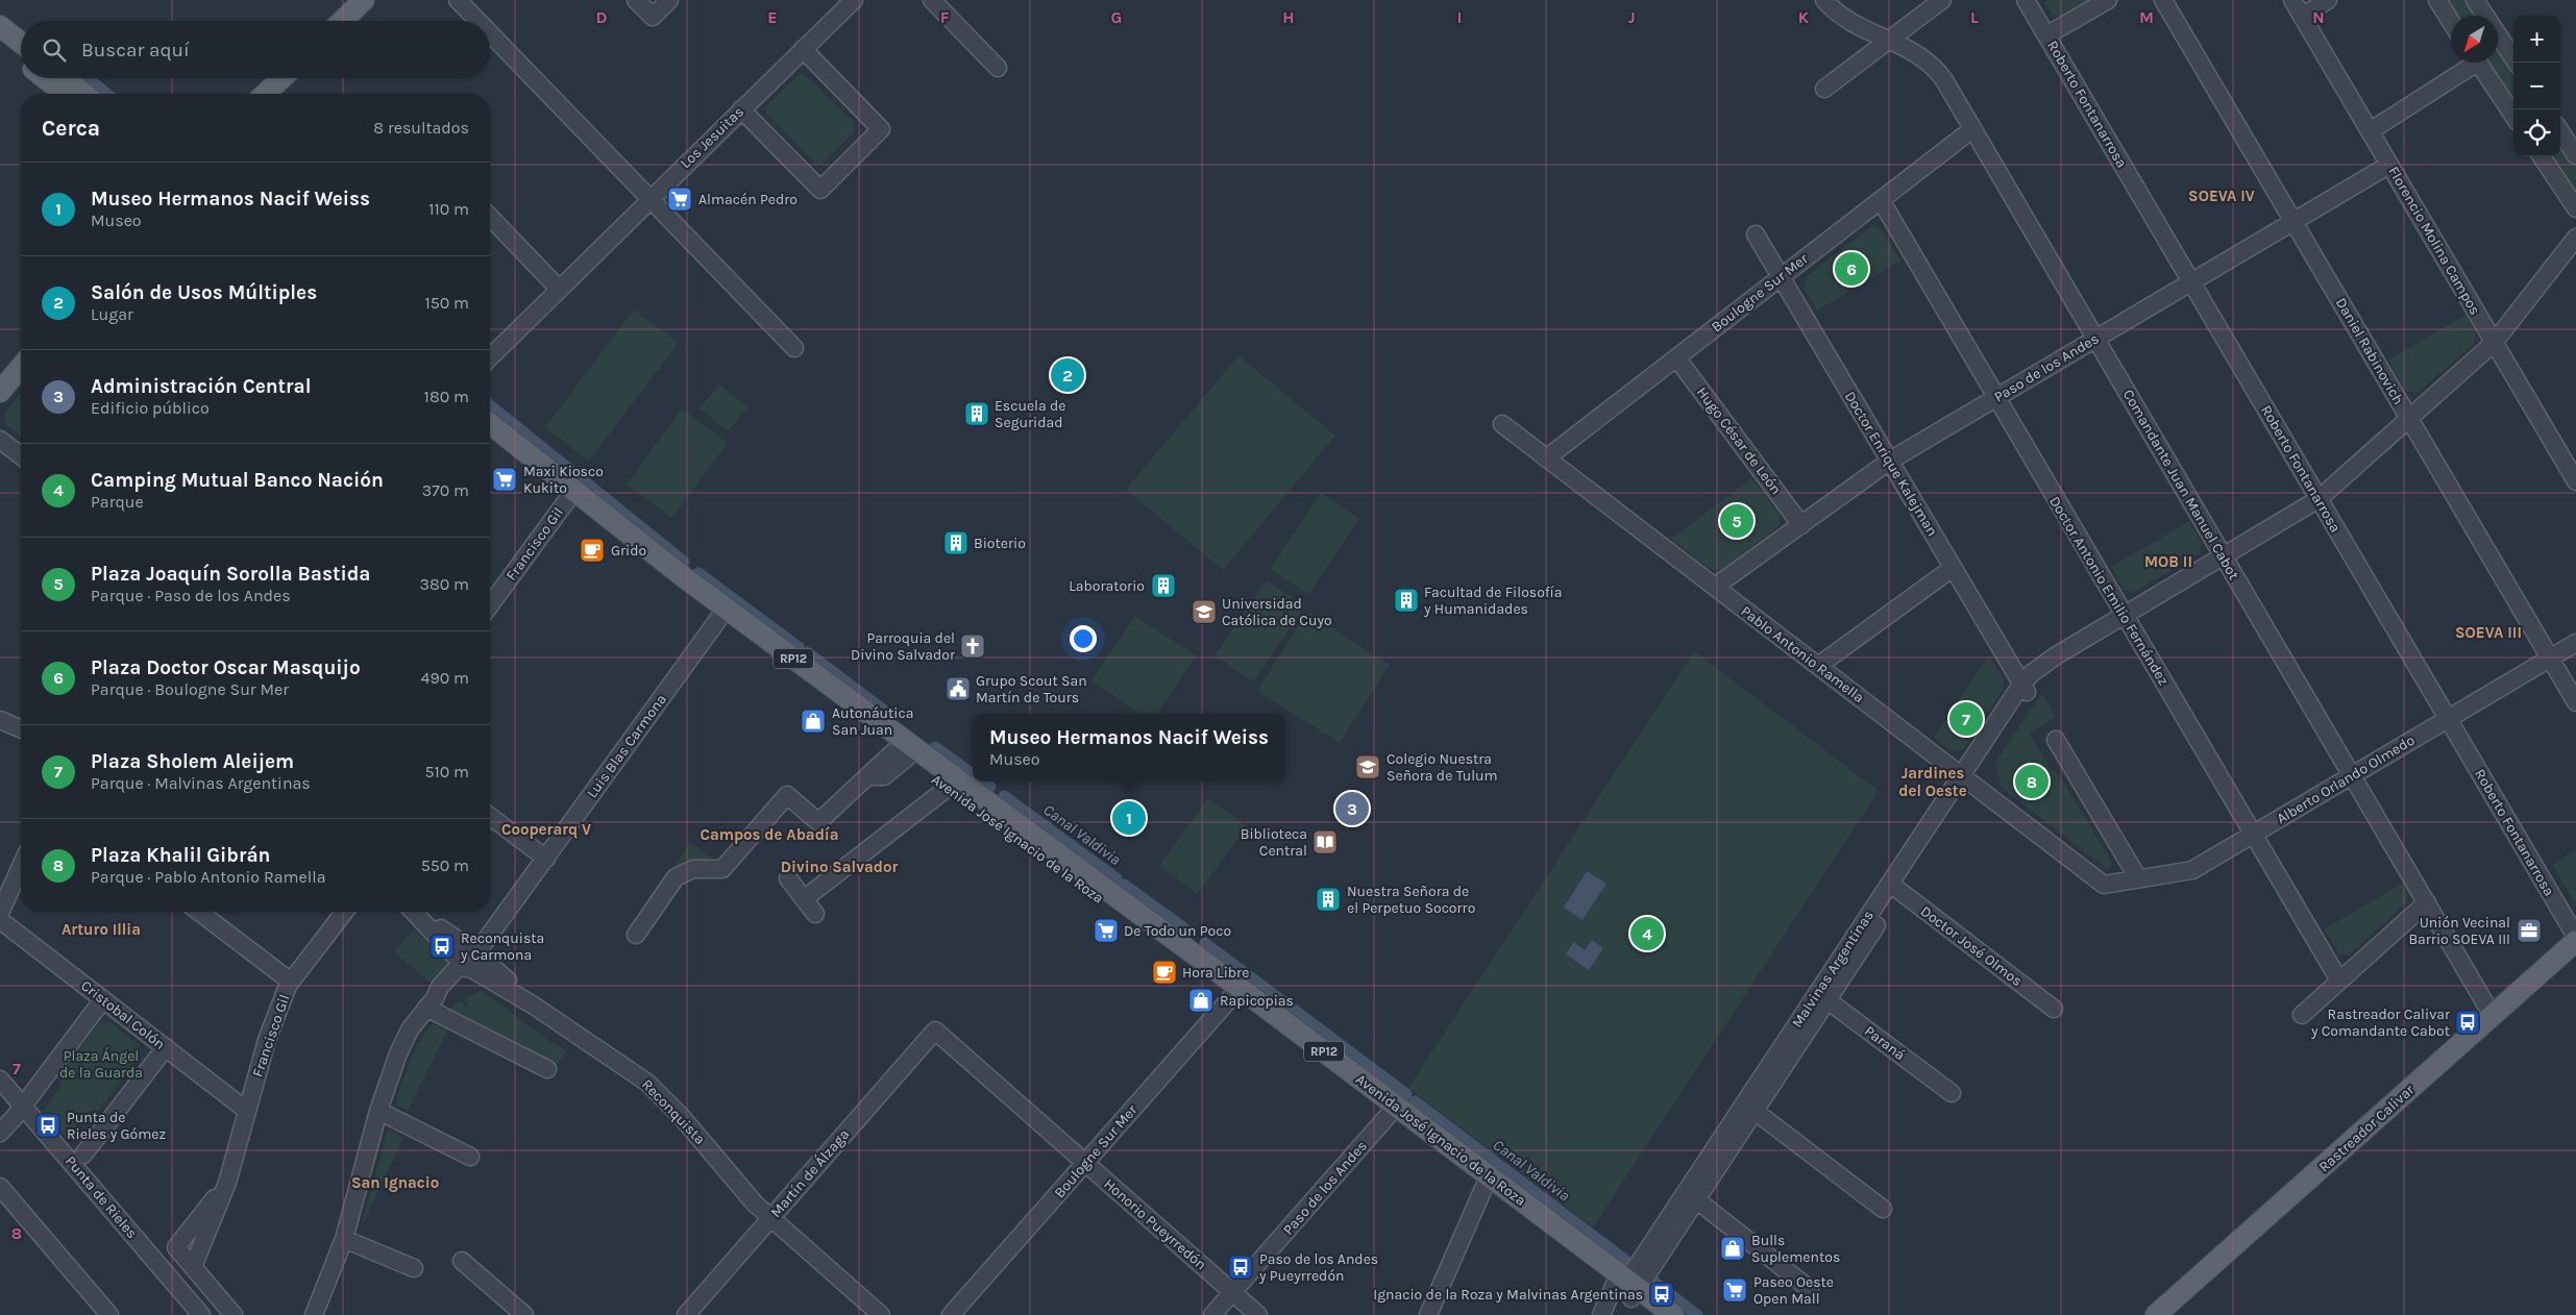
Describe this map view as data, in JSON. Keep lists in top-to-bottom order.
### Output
{
  "streets": {
    "main road": ["RP12", "Avenida José Ignacio de la Roza", "Rastreador Calivar"],
    "street": [
      "Roberto Fontanarrosa",
      "Los Jesuitas",
      "Florencio Molina Campos",
      "Boulogne Sur Mer",
      "Daniel Rabinovich",
      "Paso de los Andes",
      "Hugo César de León",
      "Doctor Enrique Kalejman",
      "Comandante Juan Manuel Cabot",
      "Francisco Gil",
      "Doctor Antonio Emilio Fernández",
      "Pablo Antonio Ramella",
      "Luis Blas Carmona",
      "Alberto Orlando Olmedo",
      "Doctor José Olmos",
      "Malvinas Argentinas",
      "Cristobal Colón",
      "Paraná",
      "Reconquista",
      "Martín de Álzaga",
      "Punta de Rieles",
      "Honorio Pueyrredón"
    ]
  },
  "crossings": [
    ["Roberto Fontanarrosa", "Paso de los Andes"],
    ["Roberto Fontanarrosa", "Alberto Orlando Olmedo"],
    ["Roberto Fontanarrosa", "Malvinas Argentinas"],
    ["Florencio Molina Campos", "Paso de los Andes"],
    ["Florencio Molina Campos", "Malvinas Argentinas"],
    ["Boulogne Sur Mer", "Hugo César de León"],
    ["Boulogne Sur Mer", "Doctor Enrique Kalejman"],
    ["Boulogne Sur Mer", "Comandante Juan Manuel Cabot"],
    ["Boulogne Sur Mer", "Doctor Antonio Emilio Fernández"],
    ["Boulogne Sur Mer", "Pablo Antonio Ramella"],
    ["Boulogne Sur Mer", "Avenida José Ignacio de la Roza"],
    ["Boulogne Sur Mer", "Honorio Pueyrredón"],
    ["Daniel Rabinovich", "Paso de los Andes"],
    ["Daniel Rabinovich", "Alberto Orlando Olmedo"],
    ["Daniel Rabinovich", "Malvinas Argentinas"],
    ["Paso de los Andes", "Hugo César de León"],
    ["Paso de los Andes", "Doctor Enrique Kalejman"],
    ["Paso de los Andes", "Comandante Juan Manuel Cabot"],
    ["Paso de los Andes", "Doctor Antonio Emilio Fernández"],
    ["Paso de los Andes", "Pablo Antonio Ramella"],
    ["Paso de los Andes", "Avenida José Ignacio de la Roza"],
    ["Paso de los Andes", "Honorio Pueyrredón"],
    ["Doctor Enrique Kalejman", "Malvinas Argentinas"],
    ["Comandante Juan Manuel Cabot", "Alberto Orlando Olmedo"],
    ["Comandante Juan Manuel Cabot", "Malvinas Argentinas"],
    ["Comandante Juan Manuel Cabot", "Rastreador Calivar"],
    ["Francisco Gil", "Avenida José Ignacio de la Roza"],
    ["Francisco Gil", "Cristobal Colón"],
    ["Doctor Antonio Emilio Fernández", "Alberto Orlando Olmedo"],
    ["Doctor Antonio Emilio Fernández", "Malvinas Argentinas"],
    ["Pablo Antonio Ramella", "Alberto Orlando Olmedo"],
    ["Pablo Antonio Ramella", "Malvinas Argentinas"],
    ["Luis Blas Carmona", "Avenida José Ignacio de la Roza"],
    ["Luis Blas Carmona", "Reconquista"],
    ["Avenida José Ignacio de la Roza", "Malvinas Argentinas"],
    ["Doctor José Olmos", "Malvinas Argentinas"],
    ["Malvinas Argentinas", "Paraná"],
    ["Reconquista", "Martín de Álzaga"],
    ["Martín de Álzaga", "Honorio Pueyrredón"]
  ],
  "districts": [
    "SOEVA IV",
    "MOB II",
    "SOEVA III",
    "Jardines del Oeste",
    "Cooperarq V",
    "Campos de Abadía",
    "Divino Salvador",
    "Arturo Illia",
    "San Ignacio"
  ],
  "water": ["Canal Valdivia"],
  "parks": ["Plaza Ángel de la Guarda"],
  "places": {
    "supermarket": [
      "Almacén Pedro",
      "Maxi Kiosco Kukito",
      "De Todo un Poco",
      "Paseo Oeste Open Mall"
    ],
    "building": [
      "Escuela de Seguridad",
      "Bioterio",
      "Laboratorio",
      "Facultad de Filosofía y Humanidades",
      "Nuestra Señora de el Perpetuo Socorro"
    ],
    "cafe": ["Grido", "Hora Libre"],
    "school or university": ["Universidad Católica de Cuyo", "Colegio Nuestra Señora de Tulum"],
    "church": ["Parroquia del Divino Salvador"],
    "public building": ["Grupo Scout San Martín de Tours"],
    "shop": ["Autonáutica San Juan", "Rapicopias", "Bulls Suplementos"],
    "library": ["Biblioteca Central"],
    "office": ["Unión Vecinal Barrio SOEVA III"],
    "bus stop": [
      "Reconquista y Carmona",
      "Rastreador Calivar y Comandante Cabot",
      "Punta de Rieles y Gómez",
      "Paso de los Andes y Pueyrredón",
      "Ignacio de la Roza y Malvinas Argentinas"
    ]
  },
  "north": "bottom left",
  "page": {
    "map_buttons": ["+", "−"],
    "search": "Buscar aquí",
    "heading": ["Cerca", "8 resultados"],
    "list": [
      {
        "mark": "1",
        "name": "Museo Hermanos Nacif Weiss",
        "note": "Museo",
        "value": "110 m"
      },
      {
        "mark": "2",
        "name": "Salón de Usos Múltiples",
        "note": "Lugar",
        "value": "150 m"
      },
      {
        "mark": "3",
        "name": "Administración Central",
        "note": "Edificio público",
        "value": "180 m"
      },
      {
        "mark": "4",
        "name": "Camping Mutual Banco Nación",
        "note": "Parque",
        "value": "370 m"
      },
      {
        "mark": "5",
        "name": "Plaza Joaquín Sorolla Bastida",
        "note": "Parque · Paso de los Andes",
        "value": "380 m"
      },
      {
        "mark": "6",
        "name": "Plaza Doctor Oscar Masquijo",
        "note": "Parque · Boulogne Sur Mer",
        "value": "490 m"
      },
      {
        "mark": "7",
        "name": "Plaza Sholem Aleijem",
        "note": "Parque · Malvinas Argentinas",
        "value": "510 m"
      },
      {
        "mark": "8",
        "name": "Plaza Khalil Gibrán",
        "note": "Parque · Pablo Antonio Ramella",
        "value": "550 m"
      }
    ],
    "pins": [
      "6",
      "2",
      "5",
      "7",
      "8",
      "3",
      "1",
      "4"
    ],
    "popup": ["Museo Hermanos Nacif Weiss", "Museo"]
  },
  "grid": {
    "columns": [
      "D",
      "E",
      "F",
      "G",
      "H",
      "I",
      "J",
      "K",
      "L",
      "M",
      "N"
    ],
    "rows": ["7", "8"]
  }
}
